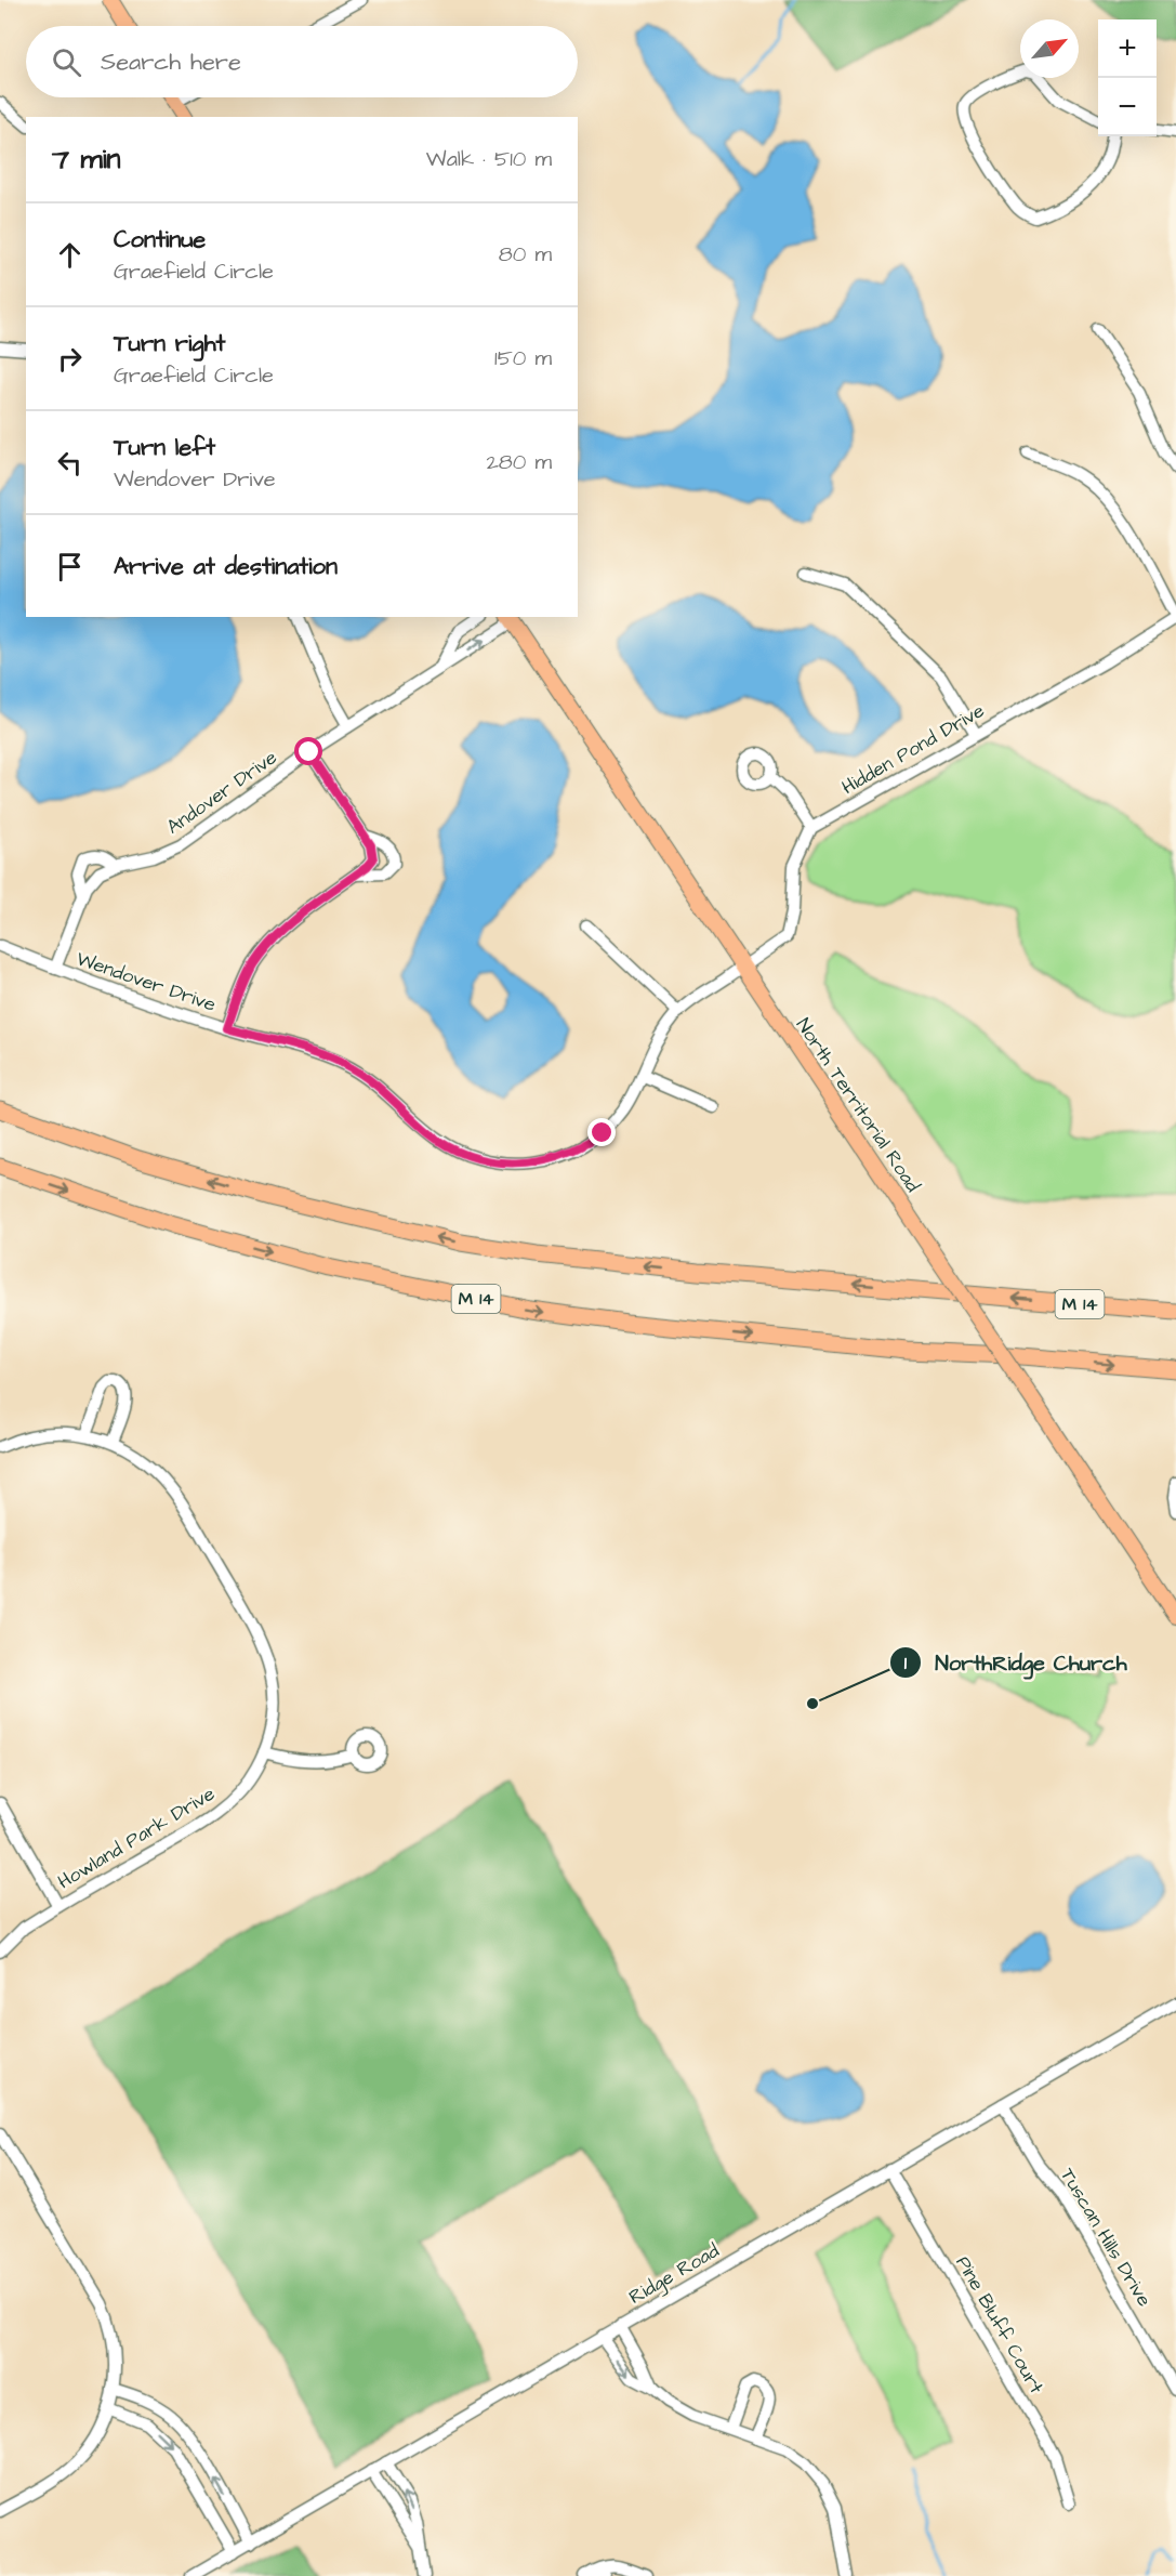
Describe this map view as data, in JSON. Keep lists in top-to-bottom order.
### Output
{
  "streets": {
    "highway": ["M 14"],
    "main road": ["North Territorial Road"],
    "street": [
      "Hidden Pond Drive",
      "Andover Drive",
      "Wendover Drive",
      "Howland Park Drive",
      "Tuscan Hills Drive",
      "Ridge Road",
      "Pine Bluff Court"
    ]
  },
  "crossings": [
    ["Andover Drive", "Wendover Drive"],
    ["Andover Drive", "North Territorial Road"],
    ["Wendover Drive", "North Territorial Road"],
    ["Tuscan Hills Drive", "Ridge Road"],
    ["Ridge Road", "Pine Bluff Court"]
  ],
  "places": ["NorthRidge Church"],
  "north": "top right",
  "page": {
    "map_buttons": ["+", "−"],
    "search": "Search here",
    "heading": ["7 min", "Walk · 510 m"],
    "list": [
      ["Continue", "Graefield Circle", "80 m"],
      ["Turn right", "Graefield Circle", "150 m"],
      ["Turn left", "Wendover Drive", "280 m"],
      "Arrive at destination"
    ]
  }
}
